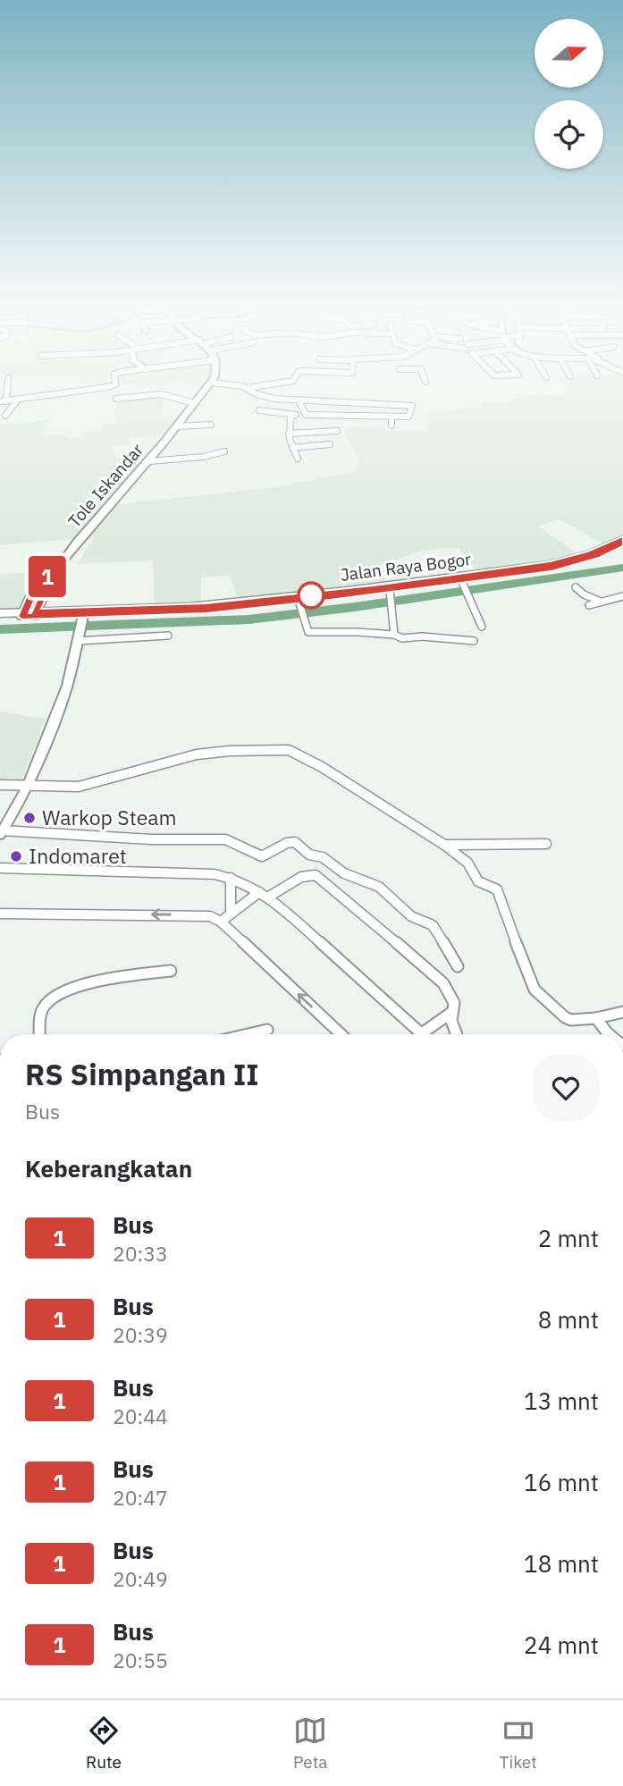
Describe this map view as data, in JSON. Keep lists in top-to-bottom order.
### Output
{
  "streets": {
    "highway": ["Jalan Raya Bogor"],
    "main road": ["Tole Iskandar"]
  },
  "crossings": [
    ["Tole Iskandar", "Jalan Raya Bogor"]
  ],
  "places": ["Warkop Steam", "Indomaret"],
  "lines": ["bus line 1"],
  "north": "right",
  "page": {
    "on_map": "1",
    "heading": [
      ["RS Simpangan II", "Bus"],
      "Keberangkatan"
    ],
    "list": [
      {
        "mark": "1",
        "name": "Bus",
        "note": "20:33",
        "value": "2 mnt"
      },
      {
        "mark": "1",
        "name": "Bus",
        "note": "20:39",
        "value": "8 mnt"
      },
      {
        "mark": "1",
        "name": "Bus",
        "note": "20:44",
        "value": "13 mnt"
      },
      {
        "mark": "1",
        "name": "Bus",
        "note": "20:47",
        "value": "16 mnt"
      },
      {
        "mark": "1",
        "name": "Bus",
        "note": "20:49",
        "value": "18 mnt"
      },
      {
        "mark": "1",
        "name": "Bus",
        "note": "20:55",
        "value": "24 mnt"
      }
    ],
    "tabs": ["Rute", "Peta", "Tiket"]
  }
}
